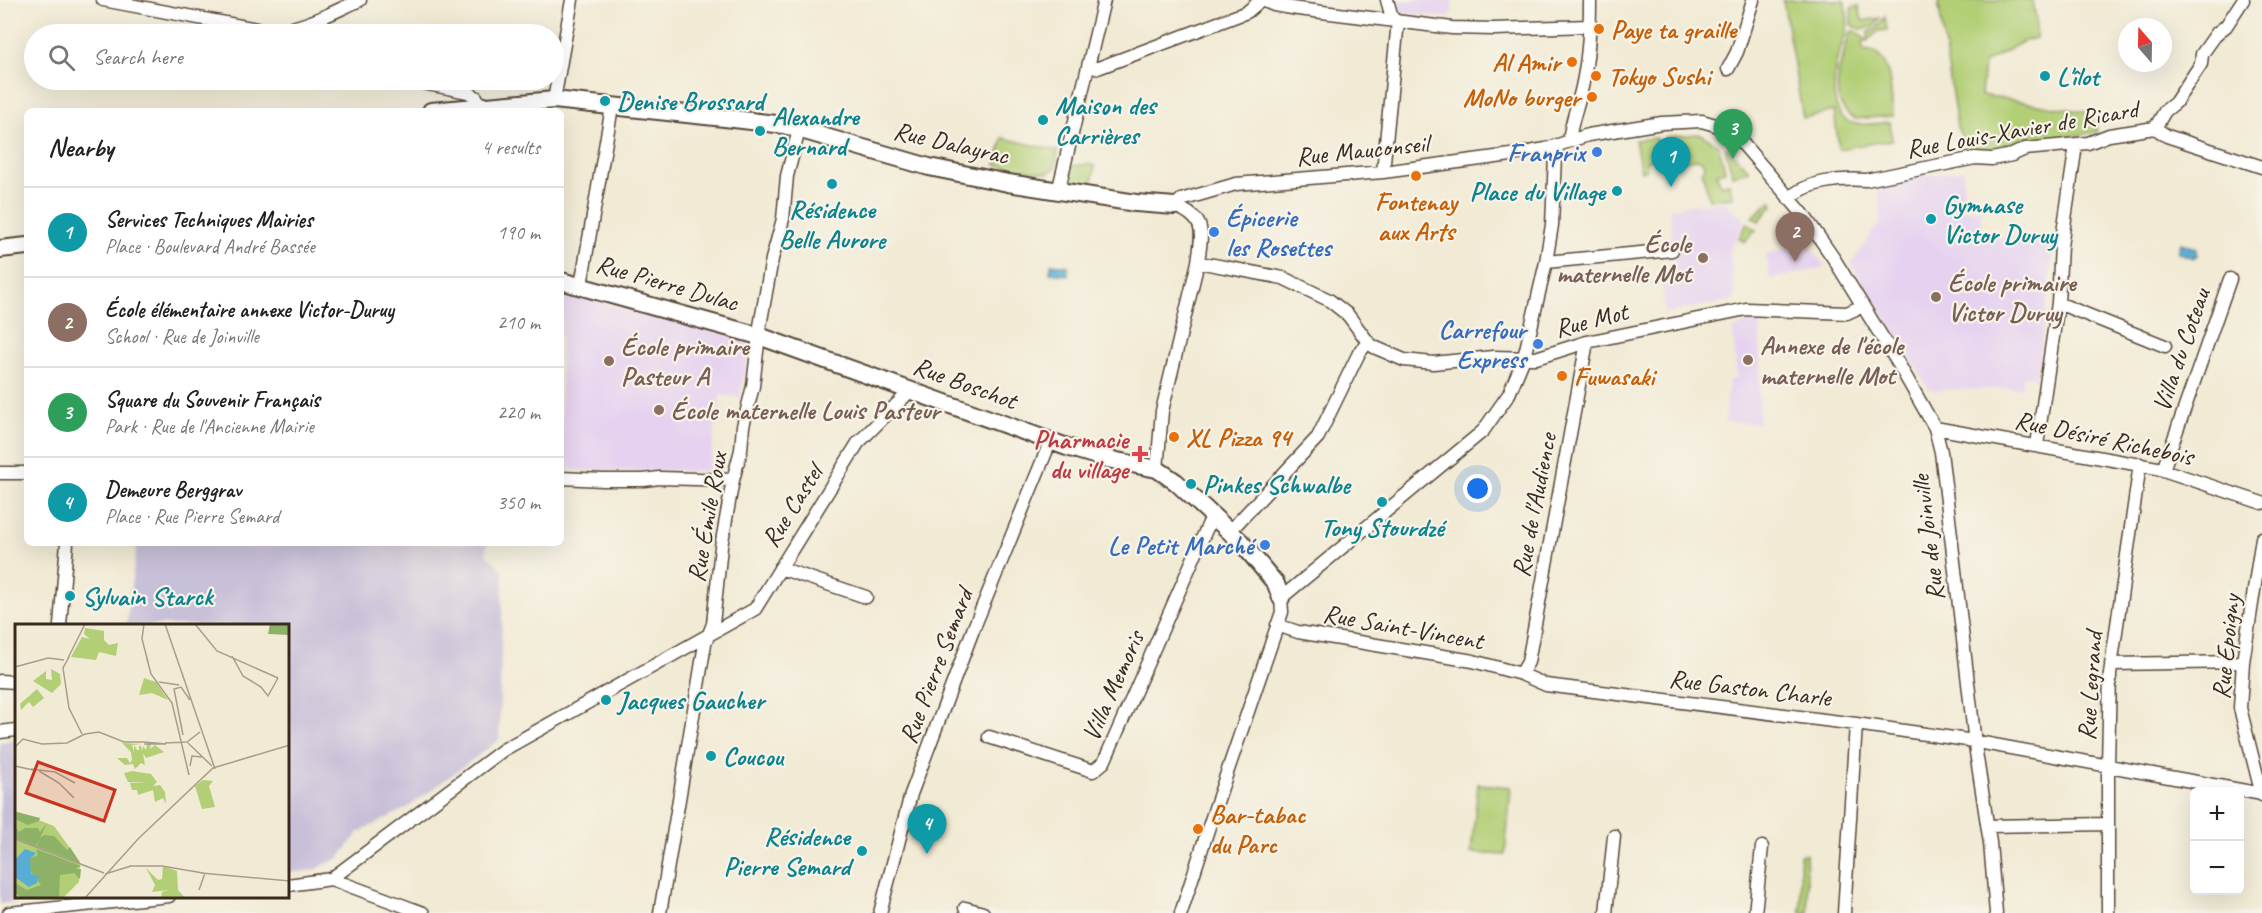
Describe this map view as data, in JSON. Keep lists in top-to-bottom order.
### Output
{
  "streets": {
    "main road": ["Rue Dalayrac", "Rue Pierre Dulac", "Rue Boschot"],
    "street": [
      "Rue Louis-Xavier de Ricard",
      "Rue Mauconseil",
      "Rue Mot",
      "Villa du Coteau",
      "Rue Désiré Richebois",
      "Rue de l'Audience",
      "Rue Castel",
      "Rue Émile Roux",
      "Rue de Joinville",
      "Rue Saint-Vincent",
      "Rue Epoigny",
      "Rue Pierre Semard",
      "Villa Memoris",
      "Rue Legrand",
      "Rue Gaston Charle"
    ]
  },
  "crossings": [
    ["Rue Louis-Xavier de Ricard", "Rue Mauconseil"],
    ["Rue Louis-Xavier de Ricard", "Rue de Joinville"],
    ["Rue Dalayrac", "Rue Mauconseil"],
    ["Rue Dalayrac", "Rue Émile Roux"],
    ["Rue Mauconseil", "Rue de Joinville"],
    ["Rue Pierre Dulac", "Rue Boschot"],
    ["Rue Pierre Dulac", "Rue Émile Roux"],
    ["Rue Mot", "Rue de l'Audience"],
    ["Rue Mot", "Rue de Joinville"],
    ["Villa du Coteau", "Rue Désiré Richebois"],
    ["Rue Boschot", "Rue Castel"],
    ["Rue Boschot", "Rue Émile Roux"],
    ["Rue Boschot", "Rue Pierre Semard"],
    ["Rue Désiré Richebois", "Rue de Joinville"],
    ["Rue Désiré Richebois", "Rue Legrand"],
    ["Rue de l'Audience", "Rue Saint-Vincent"],
    ["Rue de l'Audience", "Rue Gaston Charle"],
    ["Rue Castel", "Rue Émile Roux"],
    ["Rue de Joinville", "Rue Gaston Charle"],
    ["Rue Saint-Vincent", "Rue Gaston Charle"],
    ["Rue Epoigny", "Rue Gaston Charle"],
    ["Rue Legrand", "Rue Gaston Charle"]
  ],
  "places": {
    "other": [
      "Paye ta graille",
      "Al Amir",
      "Tokyo Sushi",
      "L'îlot",
      "MoNo burger",
      "Denise Brossard",
      "Maison des Carrières",
      "Alexandre Bernard",
      "Franprix",
      "Fontenay aux Arts",
      "Résidence Belle Aurore",
      "Place du Village",
      "Gymnase Victor Duruy",
      "Épicerie les Rosettes",
      "École maternelle Mot",
      "École primaire Victor Duruy",
      "Carrefour Express",
      "Annexe de l'école maternelle Mot",
      "École primaire Pasteur A",
      "Fuwasaki",
      "École maternelle Louis Pasteur",
      "XL Pizza 94",
      "Pinkes Schwalbe",
      "Tony Stourdzé",
      "Le Petit Marché",
      "Sylvain Starck",
      "Jacques Gaucher",
      "Coucou",
      "Bar-tabac du Parc",
      "Résidence Pierre Semard"
    ],
    "health": ["Pharmacie du village"]
  },
  "north": "top",
  "page": {
    "search": "Search here",
    "heading": ["Nearby", "4 results"],
    "pins": [
      "3",
      "1",
      "2",
      "4"
    ],
    "list": [
      {
        "mark": "1",
        "name": "Services Techniques Mairies",
        "note": "Place · Boulevard André Bassée",
        "value": "190 m"
      },
      {
        "mark": "2",
        "name": "École élémentaire annexe Victor-Duruy",
        "note": "School · Rue de Joinville",
        "value": "210 m"
      },
      {
        "mark": "3",
        "name": "Square du Souvenir Français",
        "note": "Park · Rue de l'Ancienne Mairie",
        "value": "220 m"
      },
      {
        "mark": "4",
        "name": "Demeure Berggrav",
        "note": "Place · Rue Pierre Semard",
        "value": "350 m"
      }
    ],
    "map_buttons": ["+", "−"]
  }
}
